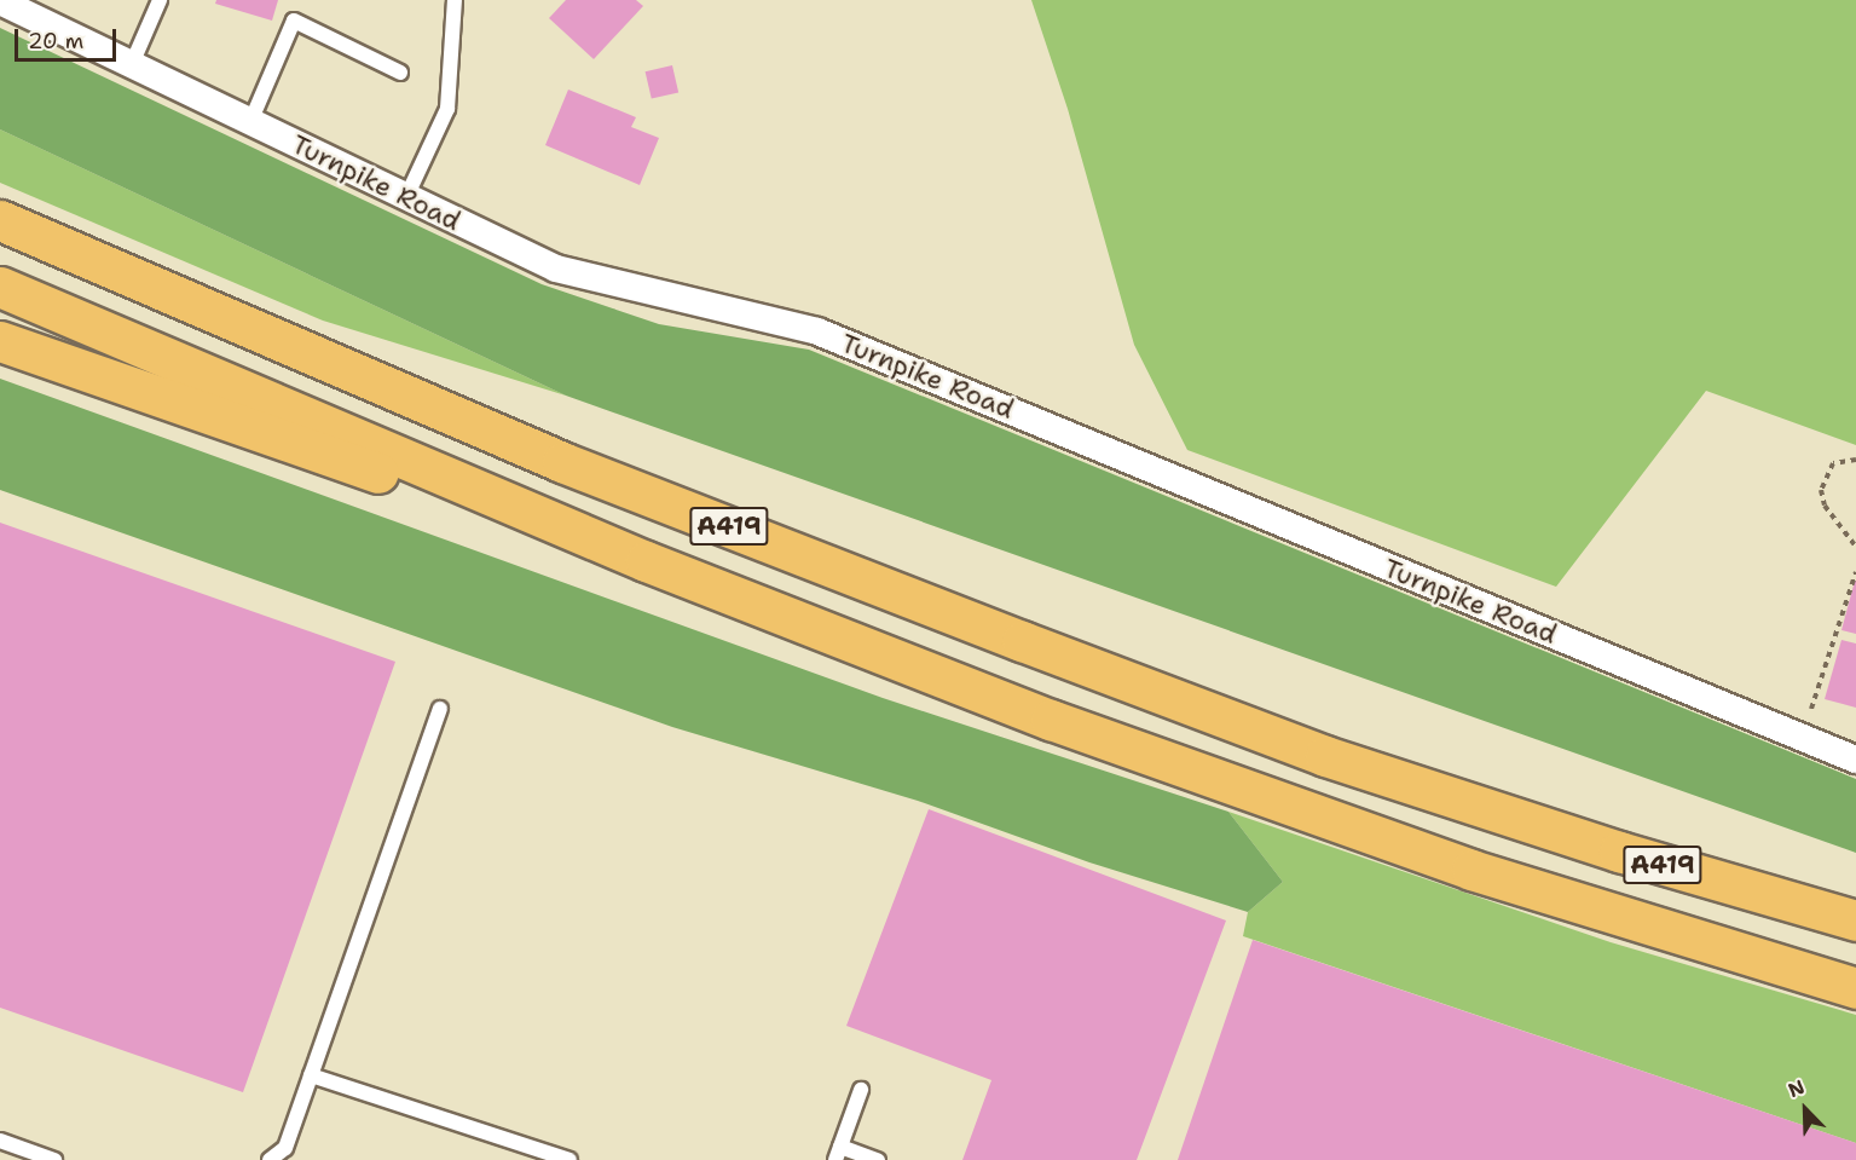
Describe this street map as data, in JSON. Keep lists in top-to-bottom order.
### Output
{
  "streets": {
    "highway": ["A419"],
    "street": ["Turnpike Road"]
  },
  "scale_bar": "20 m",
  "north": "top left"
}
